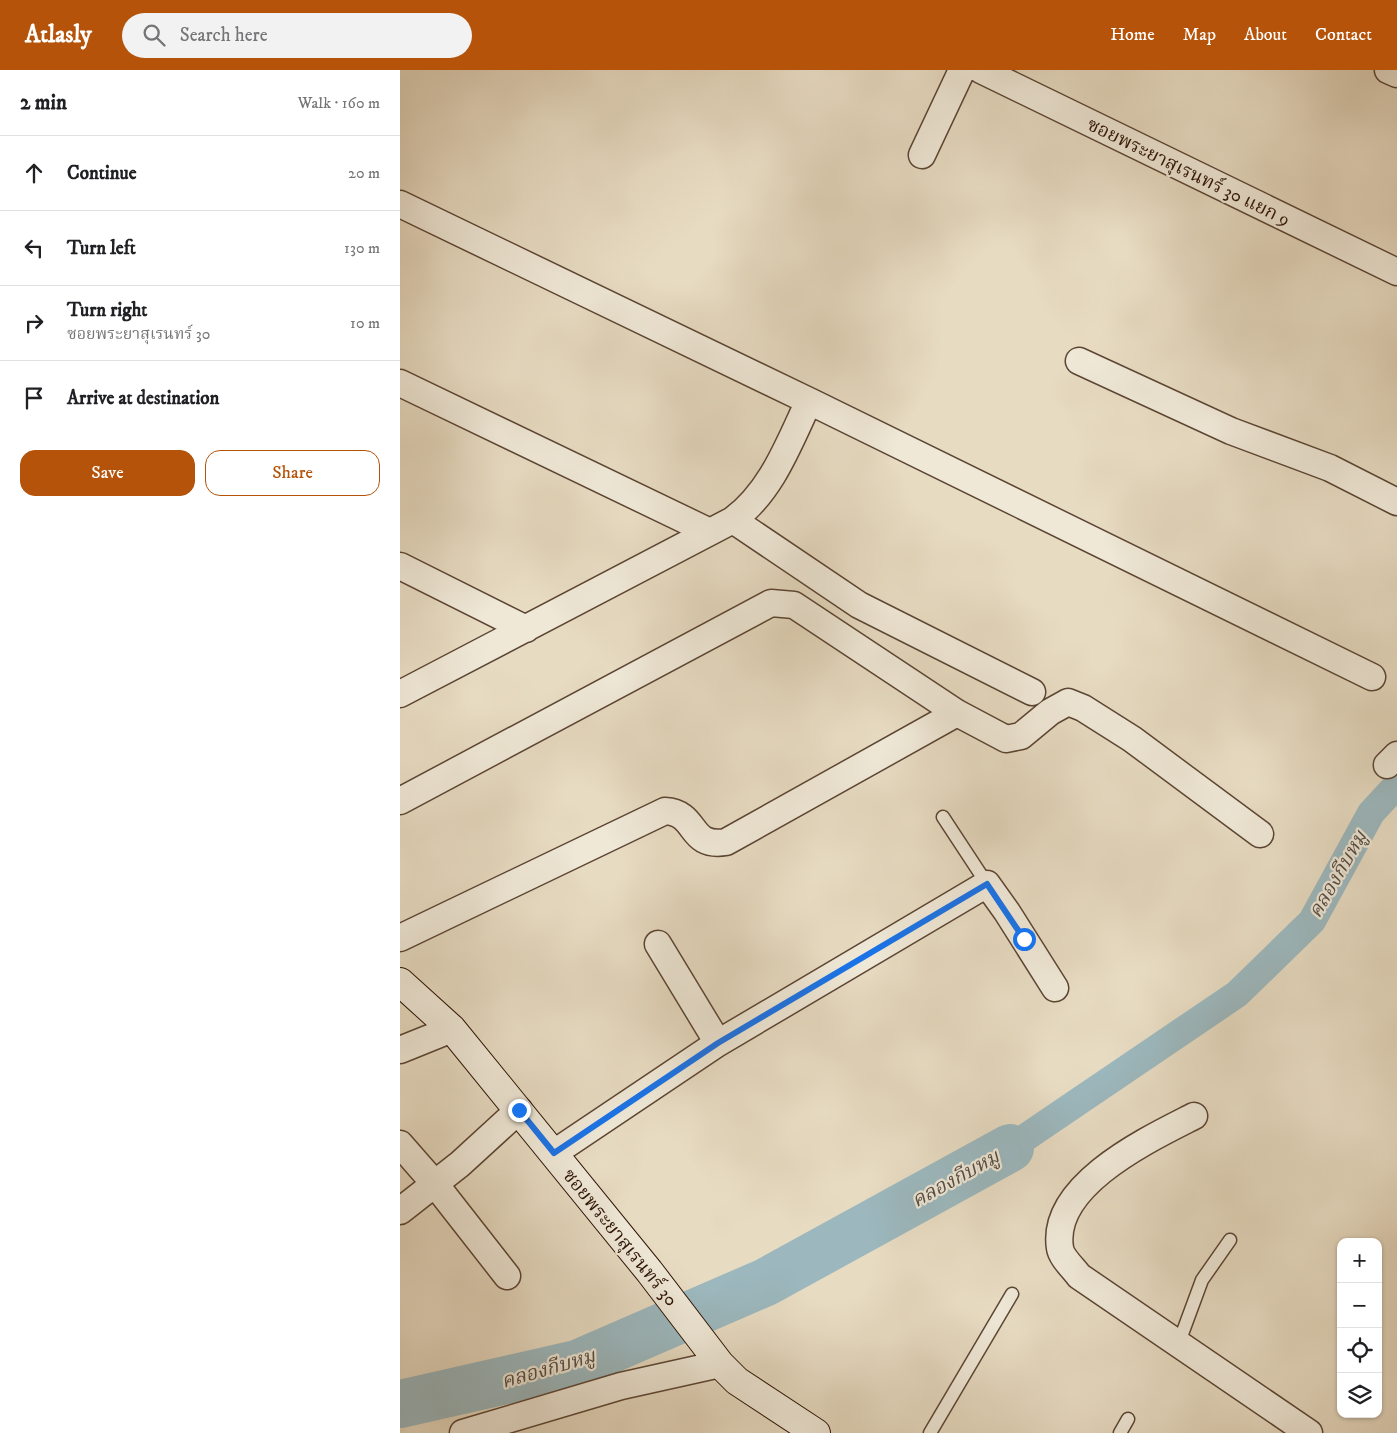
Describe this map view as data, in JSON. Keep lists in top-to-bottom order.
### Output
{
  "streets": {
    "street": ["ซอยพระยาสุเรนทร์ 30 แยก 9", "ซอยพระยาสุเรนทร์ 30"]
  },
  "water": ["คลองกีบหมู"],
  "page": {
    "header": "Atlasly",
    "search": "Search here",
    "nav": [
      "Home",
      "Map",
      "About",
      "Contact"
    ],
    "heading": ["2 min", "Walk · 160 m"],
    "list": [
      ["Continue", "20 m"],
      ["Turn left", "130 m"],
      ["Turn right", "ซอยพระยาสุเรนทร์ 30", "10 m"],
      "Arrive at destination"
    ],
    "buttons": ["Save", "Share"],
    "map_buttons": ["+", "−"]
  }
}
